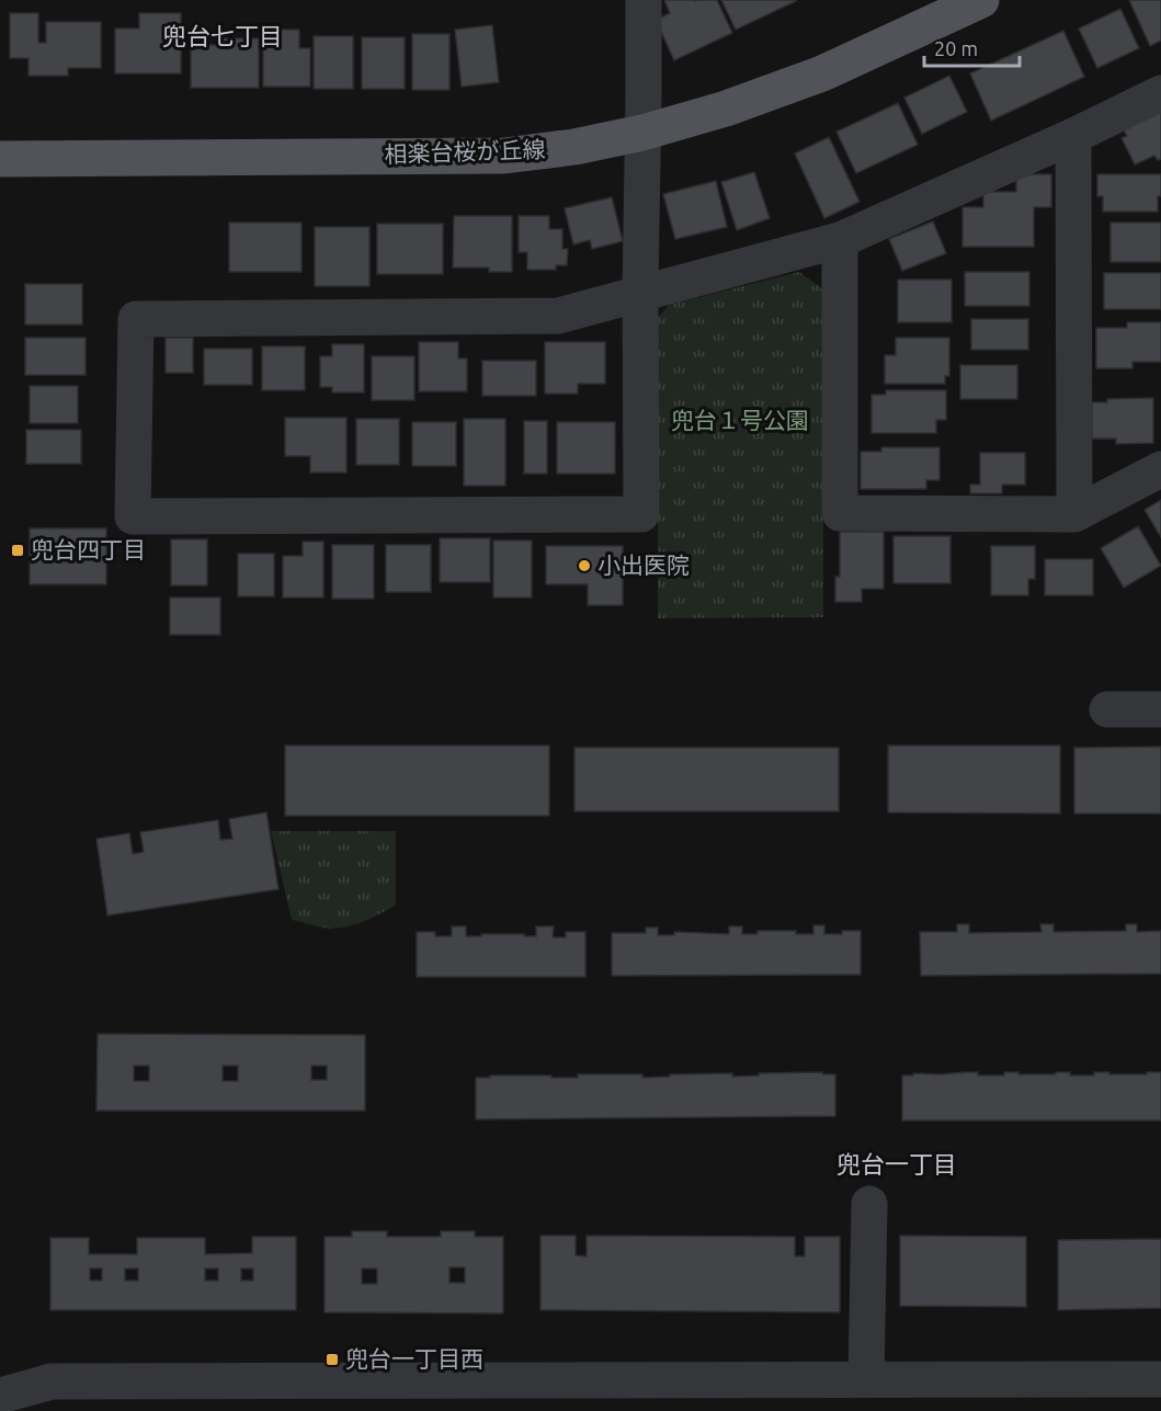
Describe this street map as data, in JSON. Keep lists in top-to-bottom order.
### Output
{
  "streets": {
    "main road": ["相楽台桜が丘線"]
  },
  "districts": ["兜台七丁目", "兜台一丁目"],
  "parks": ["兜台１号公園"],
  "places": {
    "transit": ["兜台四丁目", "兜台一丁目西"],
    "other": ["小出医院"]
  },
  "scale_bar": "20 m"
}
